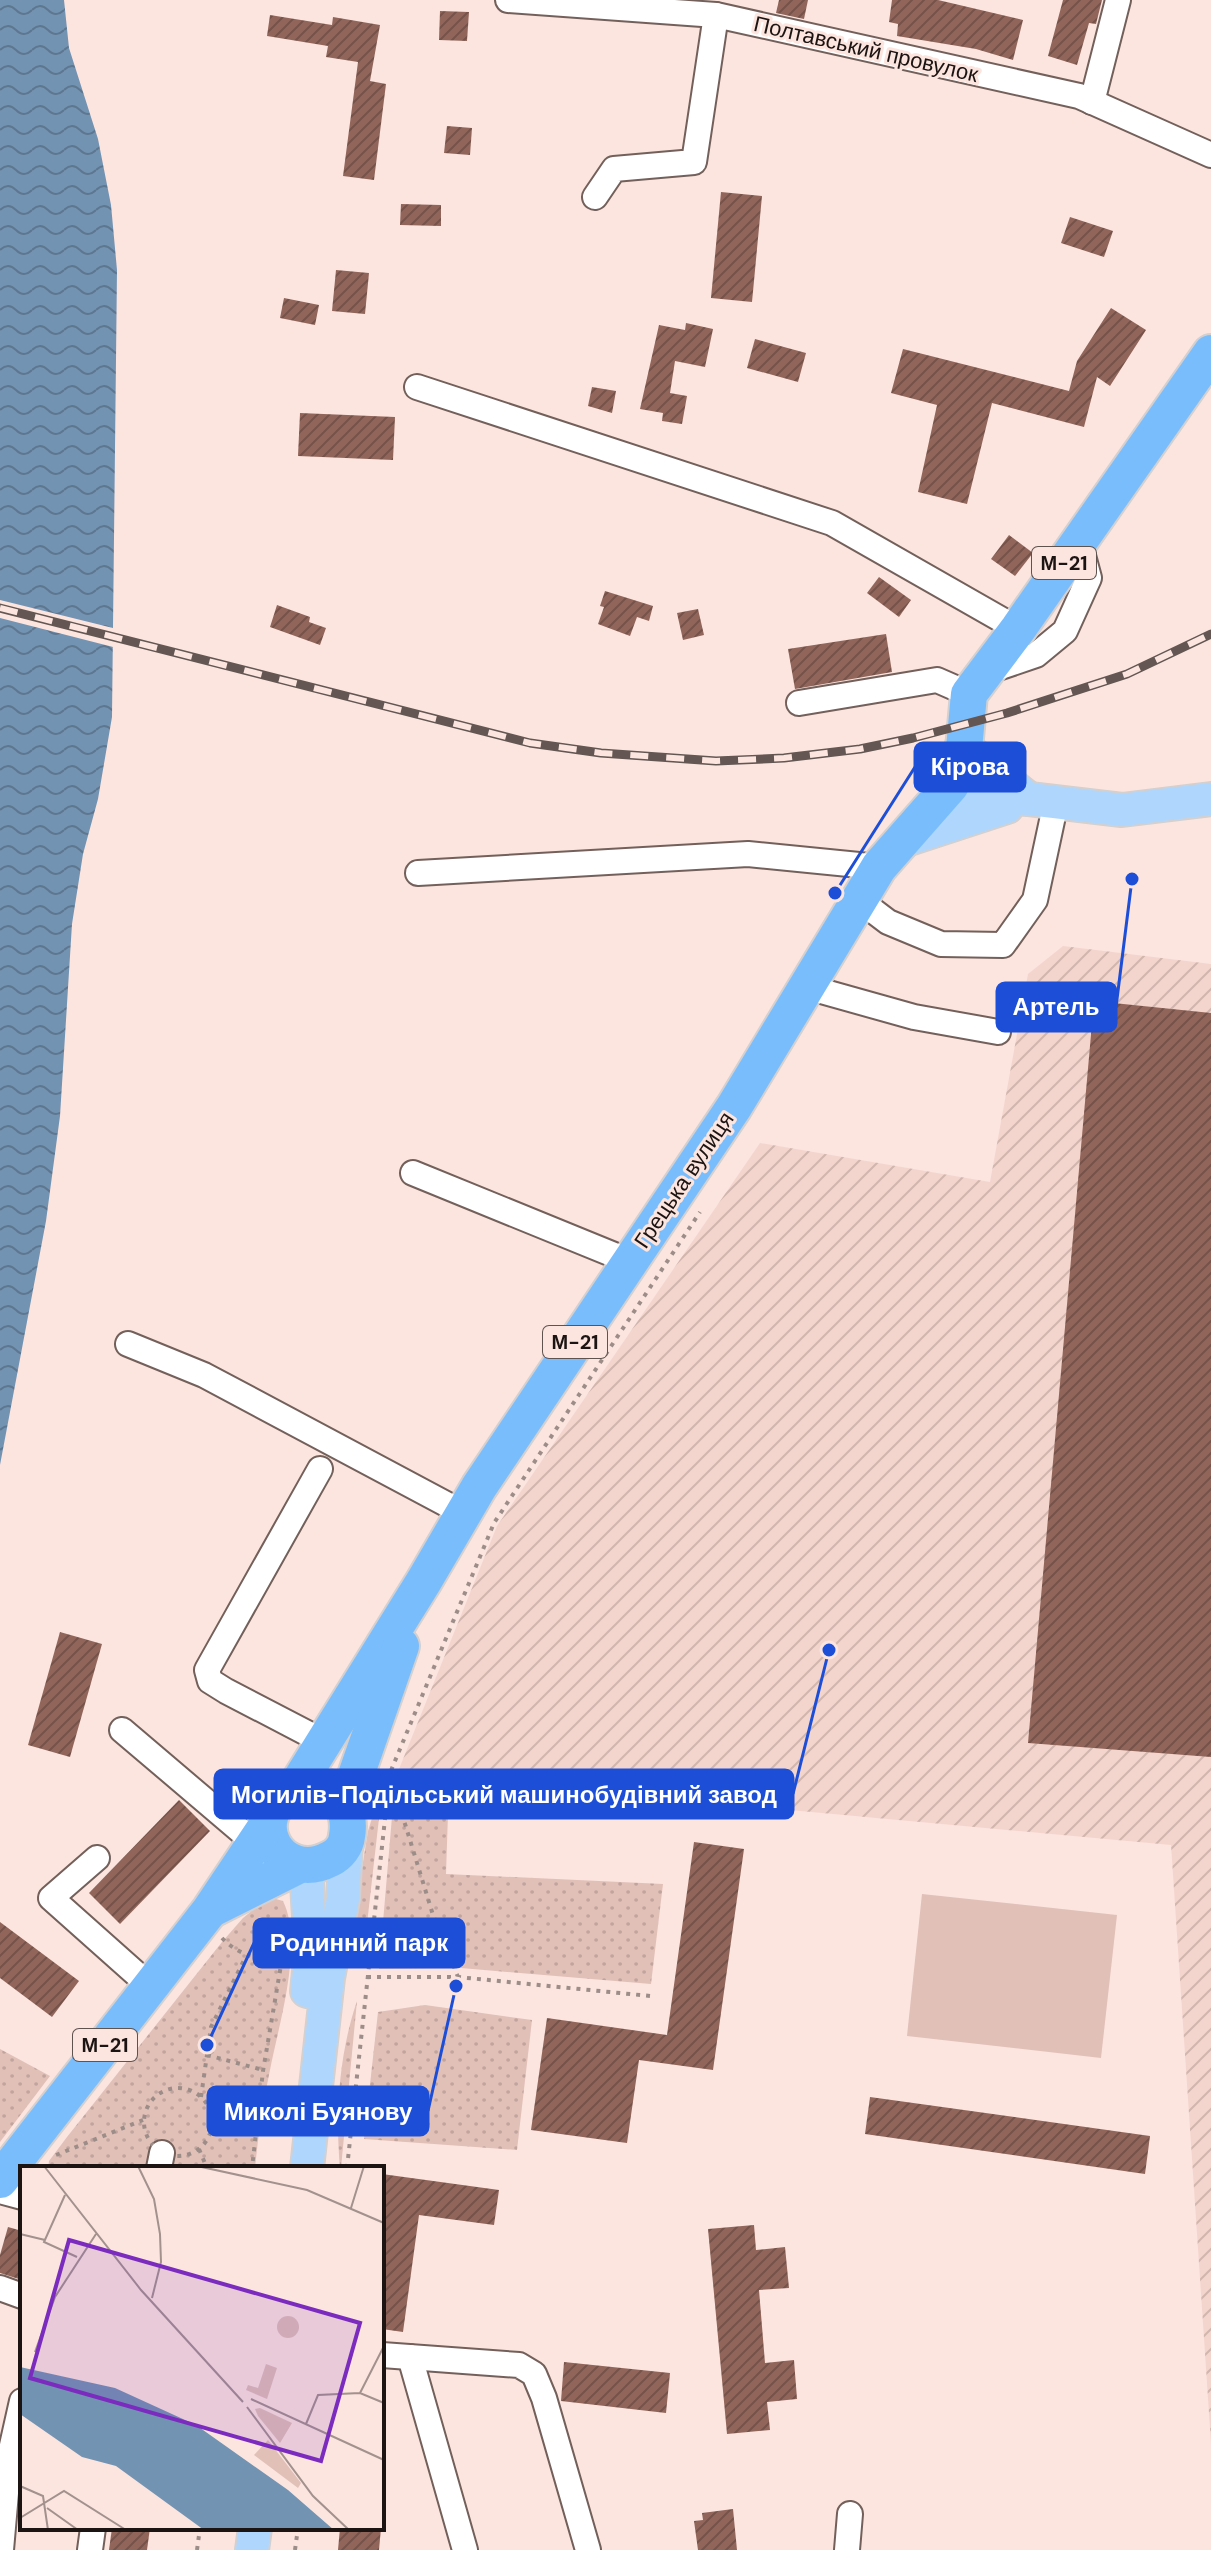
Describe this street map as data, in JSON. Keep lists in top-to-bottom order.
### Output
{
  "streets": {
    "highway": ["М-21", "Грецька вулиця"],
    "street": ["Полтавський провулок"]
  },
  "crossings": [
    ["М-21", "Грецька вулиця"]
  ],
  "places": [
    "Артель",
    "Кірова",
    "Могилів-Подільський машинобудівний завод",
    "Миколі Буянову",
    "Родинний парк"
  ]
}
